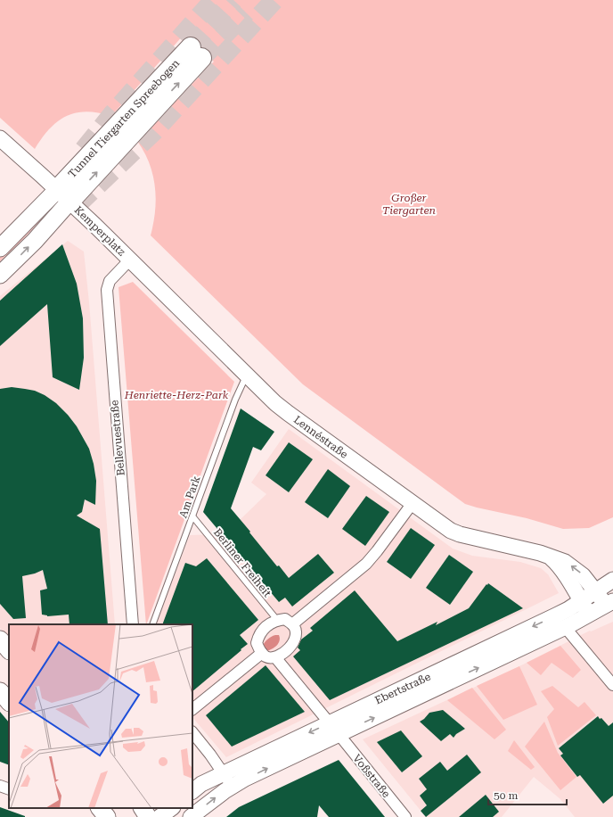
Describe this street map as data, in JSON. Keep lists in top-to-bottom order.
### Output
{
  "streets": {
    "highway": ["Tunnel Tiergarten Spreebogen"],
    "main road": ["Kemperplatz", "Lennéstraße", "Ebertstraße"],
    "street": ["Bellevuestraße", "Voßstraße"],
    "lane": ["Am Park", "Berliner Freiheit"]
  },
  "crossings": [
    ["Tunnel Tiergarten Spreebogen", "Kemperplatz"],
    ["Kemperplatz", "Lennéstraße"],
    ["Kemperplatz", "Bellevuestraße"],
    ["Lennéstraße", "Bellevuestraße"],
    ["Lennéstraße", "Am Park"],
    ["Lennéstraße", "Ebertstraße"],
    ["Am Park", "Berliner Freiheit"],
    ["Berliner Freiheit", "Voßstraße"],
    ["Ebertstraße", "Voßstraße"]
  ],
  "parks": ["Großer Tiergarten", "Henriette-Herz-Park"],
  "scale_bar": "50 m"
}
